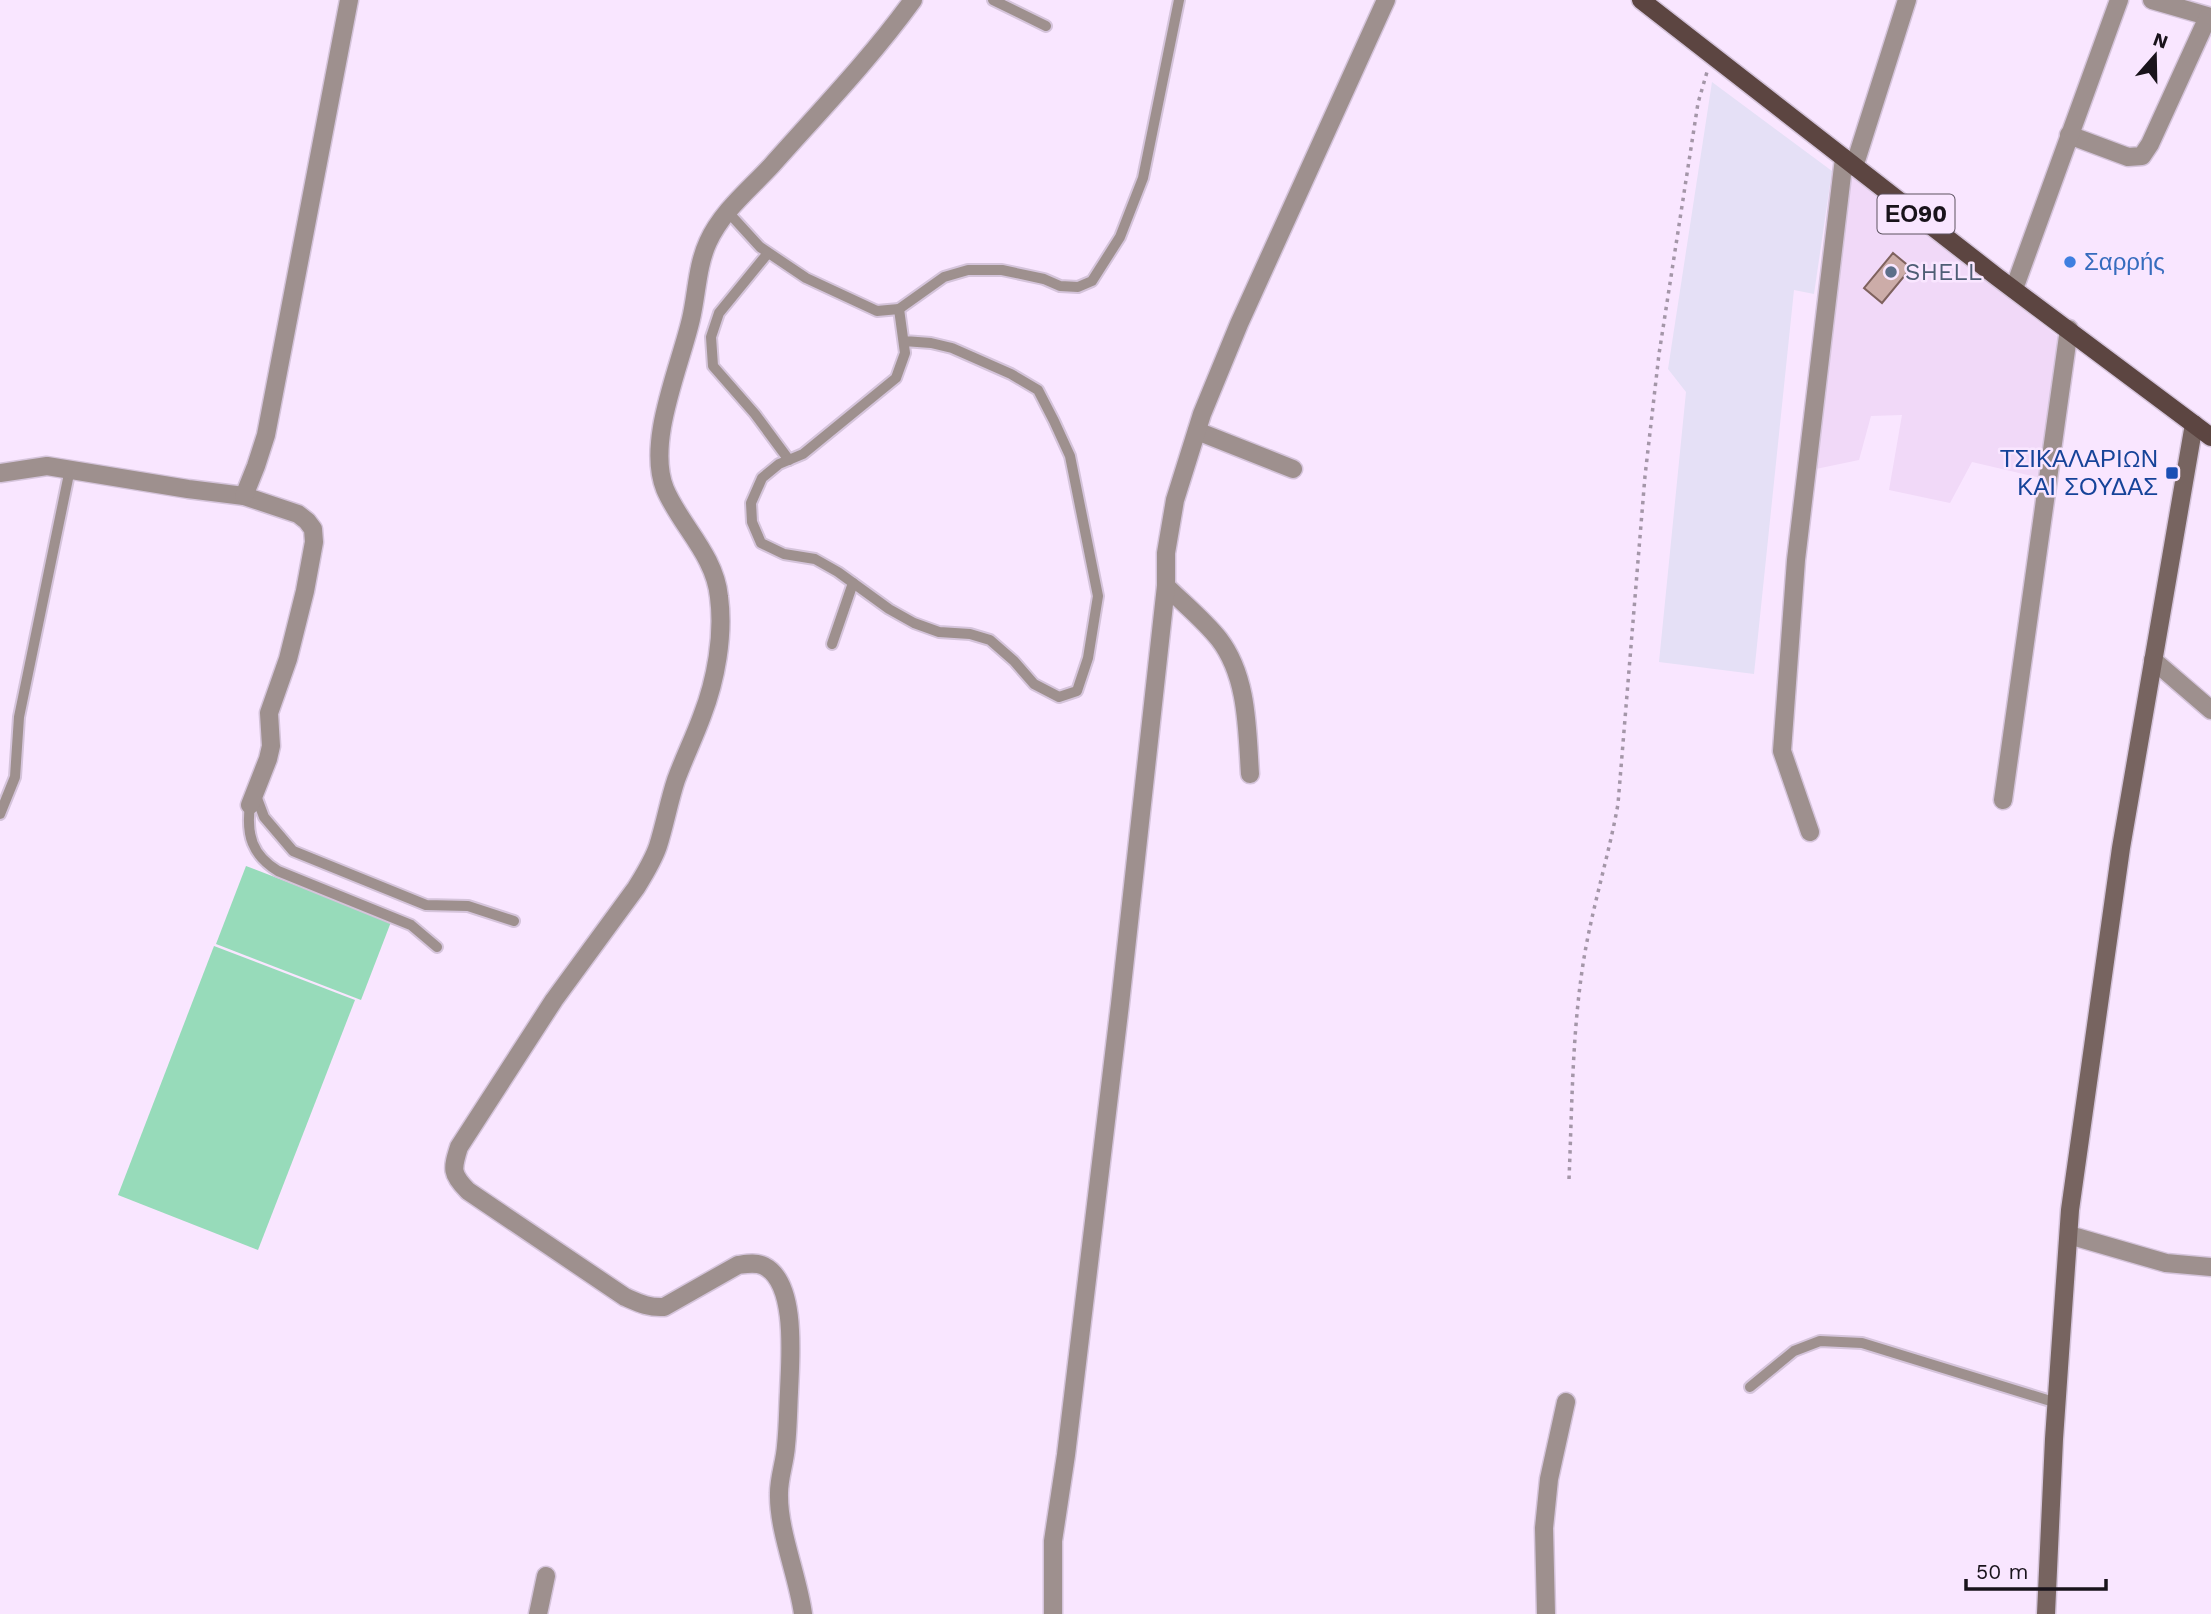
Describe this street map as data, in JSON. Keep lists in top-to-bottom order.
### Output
{
  "streets": {
    "main road": ["ΕΟ90"]
  },
  "places": {
    "other": ["Σαρρής", "SHELL"],
    "transit": ["ΤΣΙΚΑΛΑΡΙΩΝ ΚΑΙ ΣΟΥΔΑΣ"]
  },
  "scale_bar": "50 m",
  "north": "top"
}
